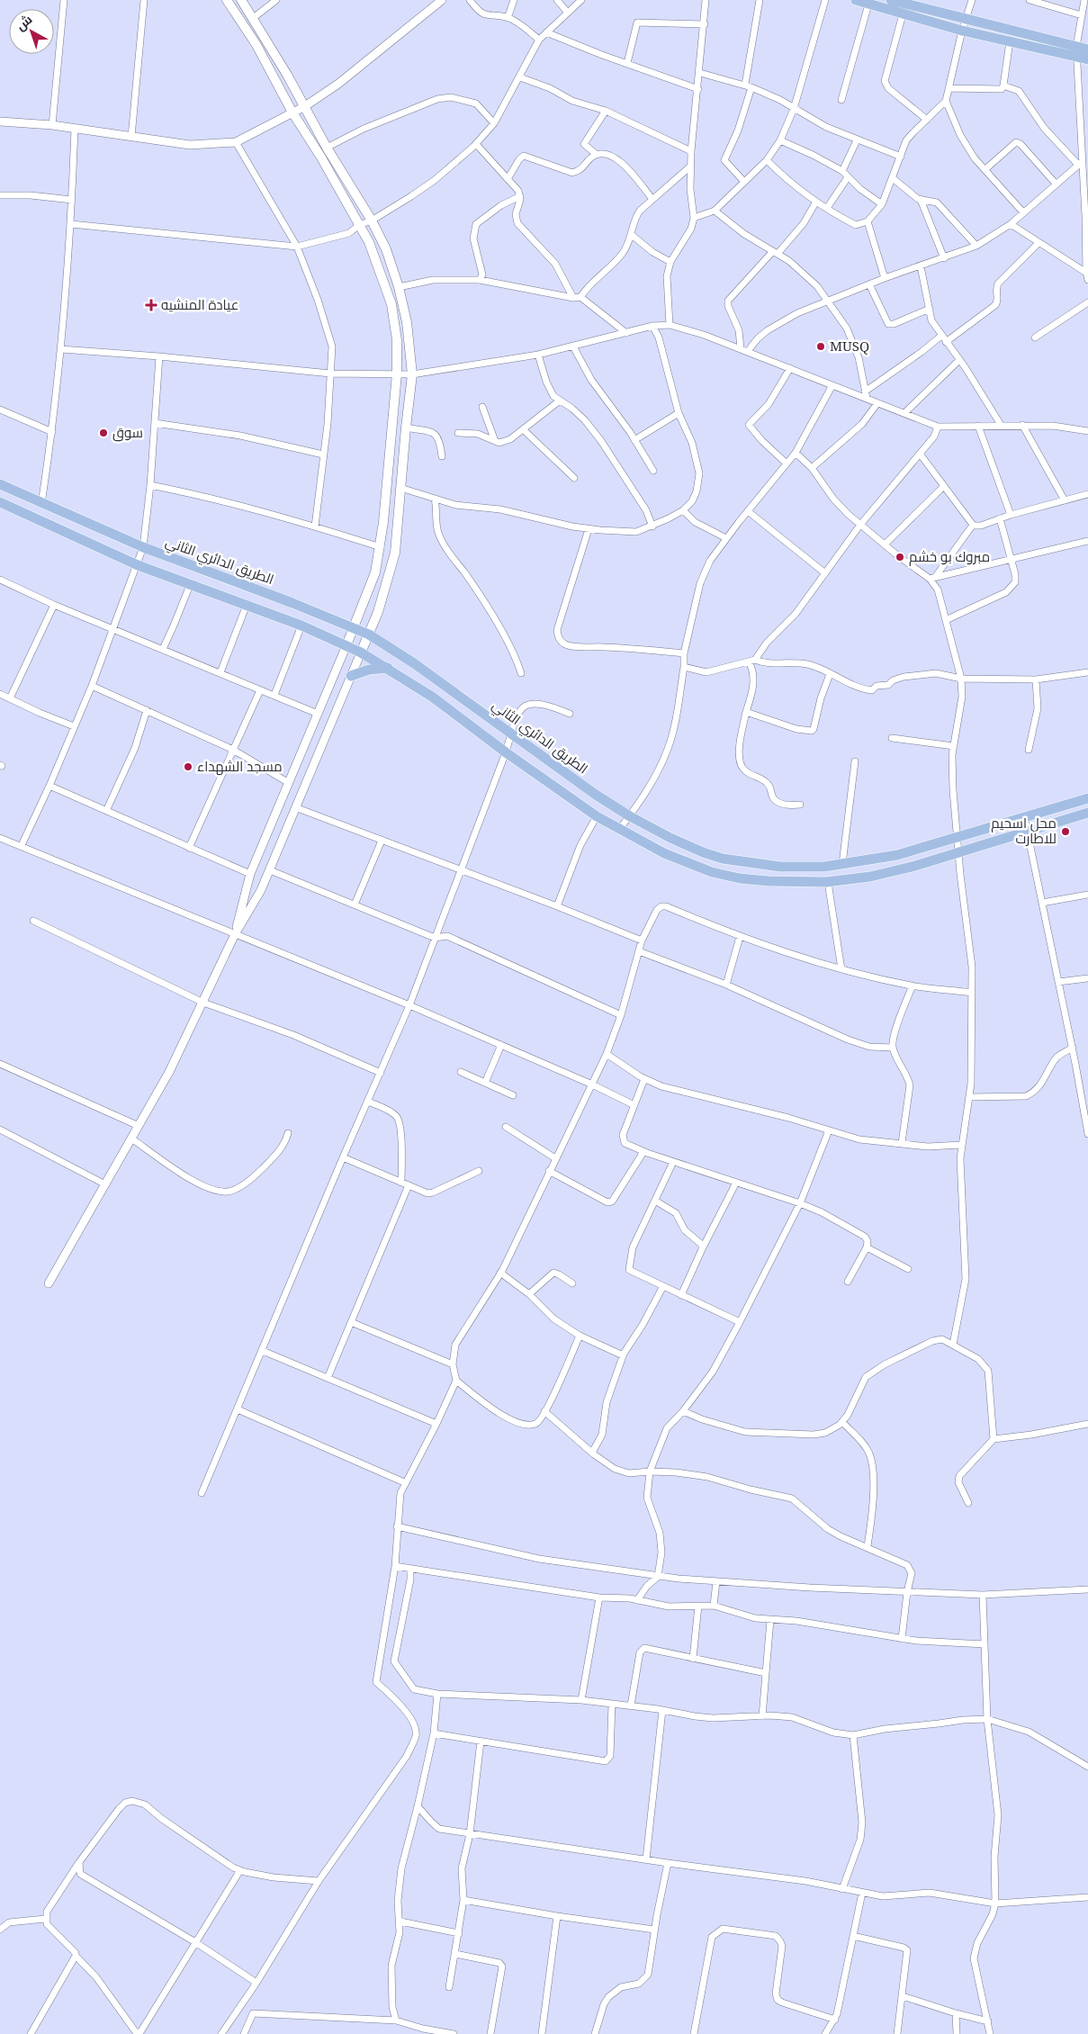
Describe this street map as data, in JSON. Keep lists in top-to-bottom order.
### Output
{
  "streets": {
    "main road": ["الطريق الدائري الثاني"]
  },
  "places": {
    "health": ["عيادة المنشيه"],
    "other": [
      "MUSQ",
      "سوق",
      "مبروك بو خشم",
      "مسجد الشهداء",
      "محل اسحيم للاطارت"
    ]
  },
  "north": "top left"
}
